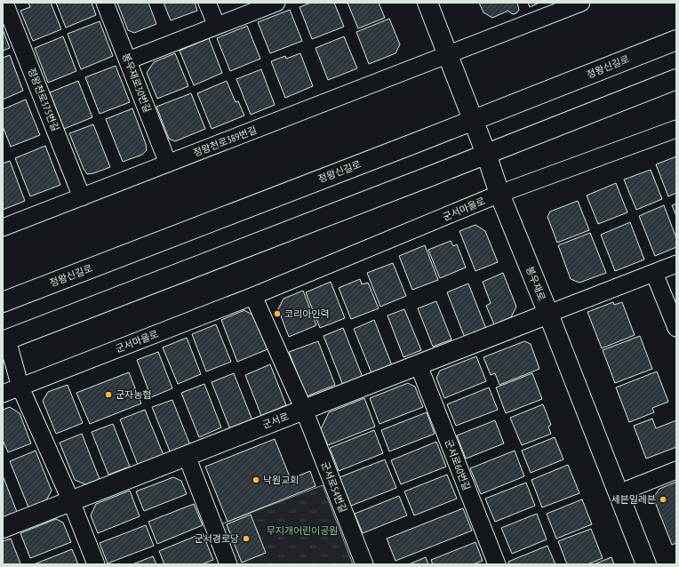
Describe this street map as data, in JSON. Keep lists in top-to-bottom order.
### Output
{
  "streets": {
    "street": [
      "정왕신길로",
      "봉우재로30번길",
      "정왕천로375번길",
      "정왕천로389번길",
      "군서마을로",
      "봉우재로",
      "군서로",
      "군서로60번길",
      "군서로54번길"
    ]
  },
  "crossings": [
    ["정왕신길로", "봉우재로"],
    ["봉우재로30번길", "정왕천로389번길"],
    ["정왕천로375번길", "정왕천로389번길"],
    ["정왕천로389번길", "봉우재로"],
    ["군서마을로", "봉우재로"],
    ["봉우재로", "군서로"],
    ["군서로", "군서로60번길"],
    ["군서로", "군서로54번길"]
  ],
  "parks": ["무지개어린이공원"],
  "places": [
    "코리아인력",
    "군자농협",
    "낙원교회",
    "세븐일레븐",
    "군서경로당"
  ]
}
